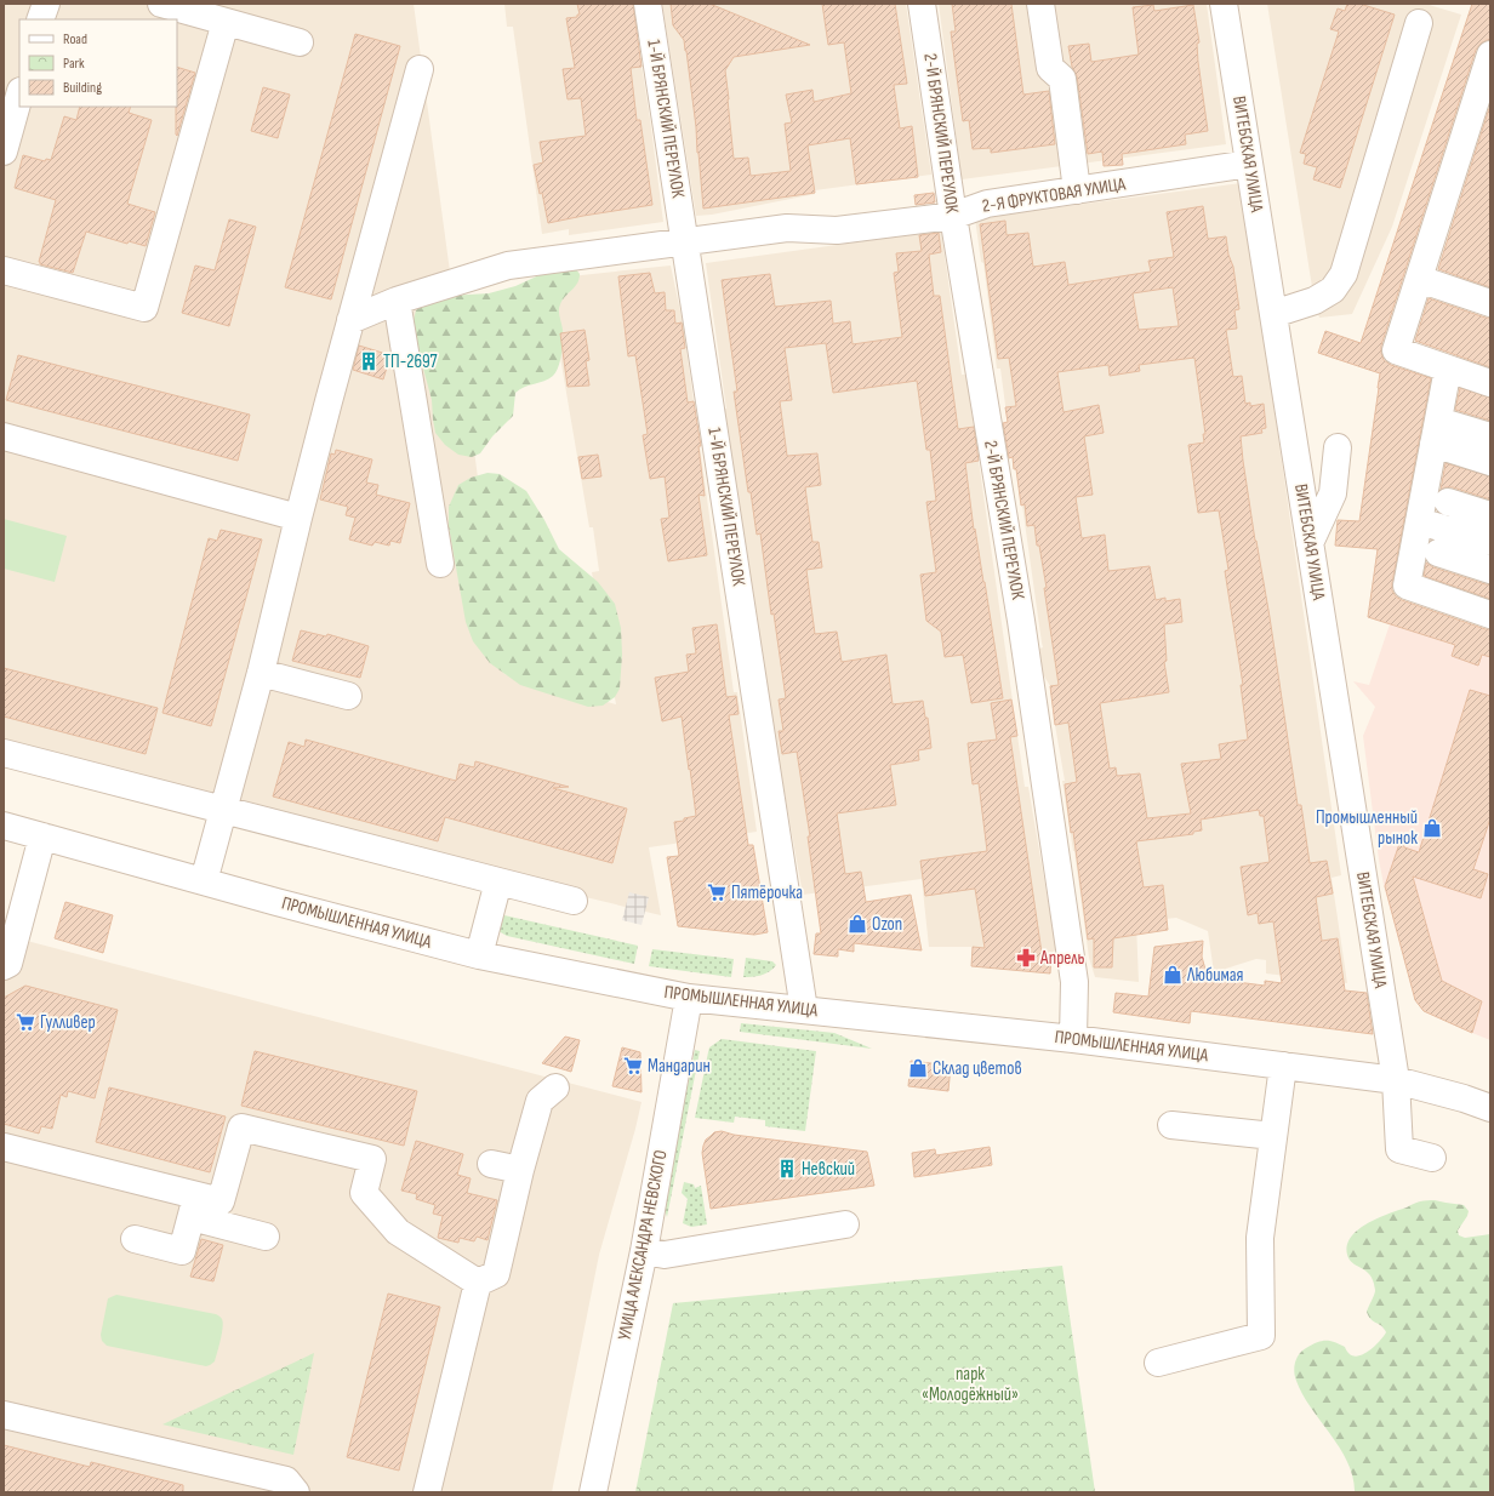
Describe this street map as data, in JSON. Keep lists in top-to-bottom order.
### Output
{
  "streets": {
    "street": [
      "1-Й БРЯНСКИЙ ПЕРЕУЛОК",
      "2-Й БРЯНСКИЙ ПЕРЕУЛОК",
      "ВИТЕБСКАЯ УЛИЦА",
      "2-Я ФРУКТОВАЯ УЛИЦА",
      "ПРОМЫШЛЕННАЯ УЛИЦА",
      "УЛИЦА АЛЕКСАНДРА НЕВСКОГО"
    ]
  },
  "crossings": [
    ["1-Й БРЯНСКИЙ ПЕРЕУЛОК", "2-Я ФРУКТОВАЯ УЛИЦА"],
    ["1-Й БРЯНСКИЙ ПЕРЕУЛОК", "ПРОМЫШЛЕННАЯ УЛИЦА"],
    ["2-Й БРЯНСКИЙ ПЕРЕУЛОК", "2-Я ФРУКТОВАЯ УЛИЦА"],
    ["2-Й БРЯНСКИЙ ПЕРЕУЛОК", "ПРОМЫШЛЕННАЯ УЛИЦА"],
    ["ВИТЕБСКАЯ УЛИЦА", "2-Я ФРУКТОВАЯ УЛИЦА"],
    ["ВИТЕБСКАЯ УЛИЦА", "ПРОМЫШЛЕННАЯ УЛИЦА"],
    ["ПРОМЫШЛЕННАЯ УЛИЦА", "УЛИЦА АЛЕКСАНДРА НЕВСКОГО"]
  ],
  "parks": ["парк «Молодёжный»"],
  "places": {
    "building": ["ТП-2697", "Невский"],
    "shop": [
      "Промышленный рынок",
      "Ozon",
      "Любимая",
      "Склад цветов"
    ],
    "supermarket": ["Пятёрочка", "Гулливер", "Мандарин"],
    "pharmacy": ["Апрель"]
  },
  "legend": ["Road", "Park", "Building"]
}
